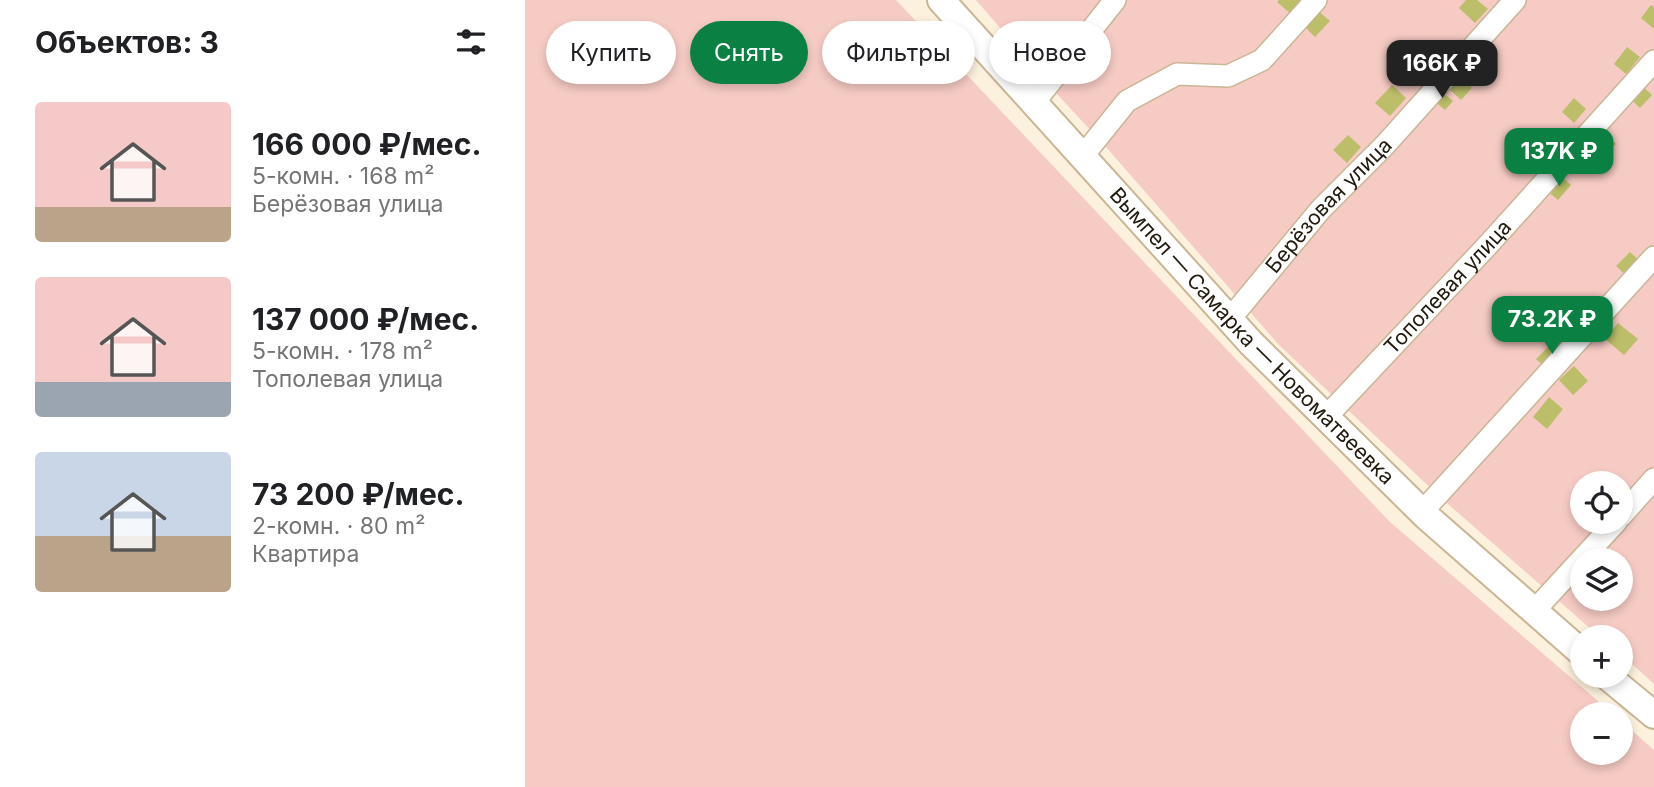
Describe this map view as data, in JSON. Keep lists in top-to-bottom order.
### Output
{
  "streets": {
    "main road": ["Вымпел — Самарка — Новоматвеевка"],
    "street": ["Берёзовая улица", "Тополевая улица"]
  },
  "crossings": [
    ["Берёзовая улица", "Вымпел — Самарка — Новоматвеевка"],
    ["Тополевая улица", "Вымпел — Самарка — Новоматвеевка"]
  ],
  "page": {
    "heading": "Объектов: 3",
    "chip": [
      "Купить",
      "Снять",
      "Фильтры",
      "Новое"
    ],
    "price": ["166K ₽", "137K ₽", "73.2K ₽"],
    "list": [
      {
        "name": "166 000 ₽/мес.",
        "note": "5-комн. · 168 m² · Берёзовая улица"
      },
      {
        "name": "137 000 ₽/мес.",
        "note": "5-комн. · 178 m² · Тополевая улица"
      },
      {
        "name": "73 200 ₽/мес.",
        "note": "2-комн. · 80 m² · Квартира"
      }
    ],
    "map_buttons": ["+", "−"]
  }
}
